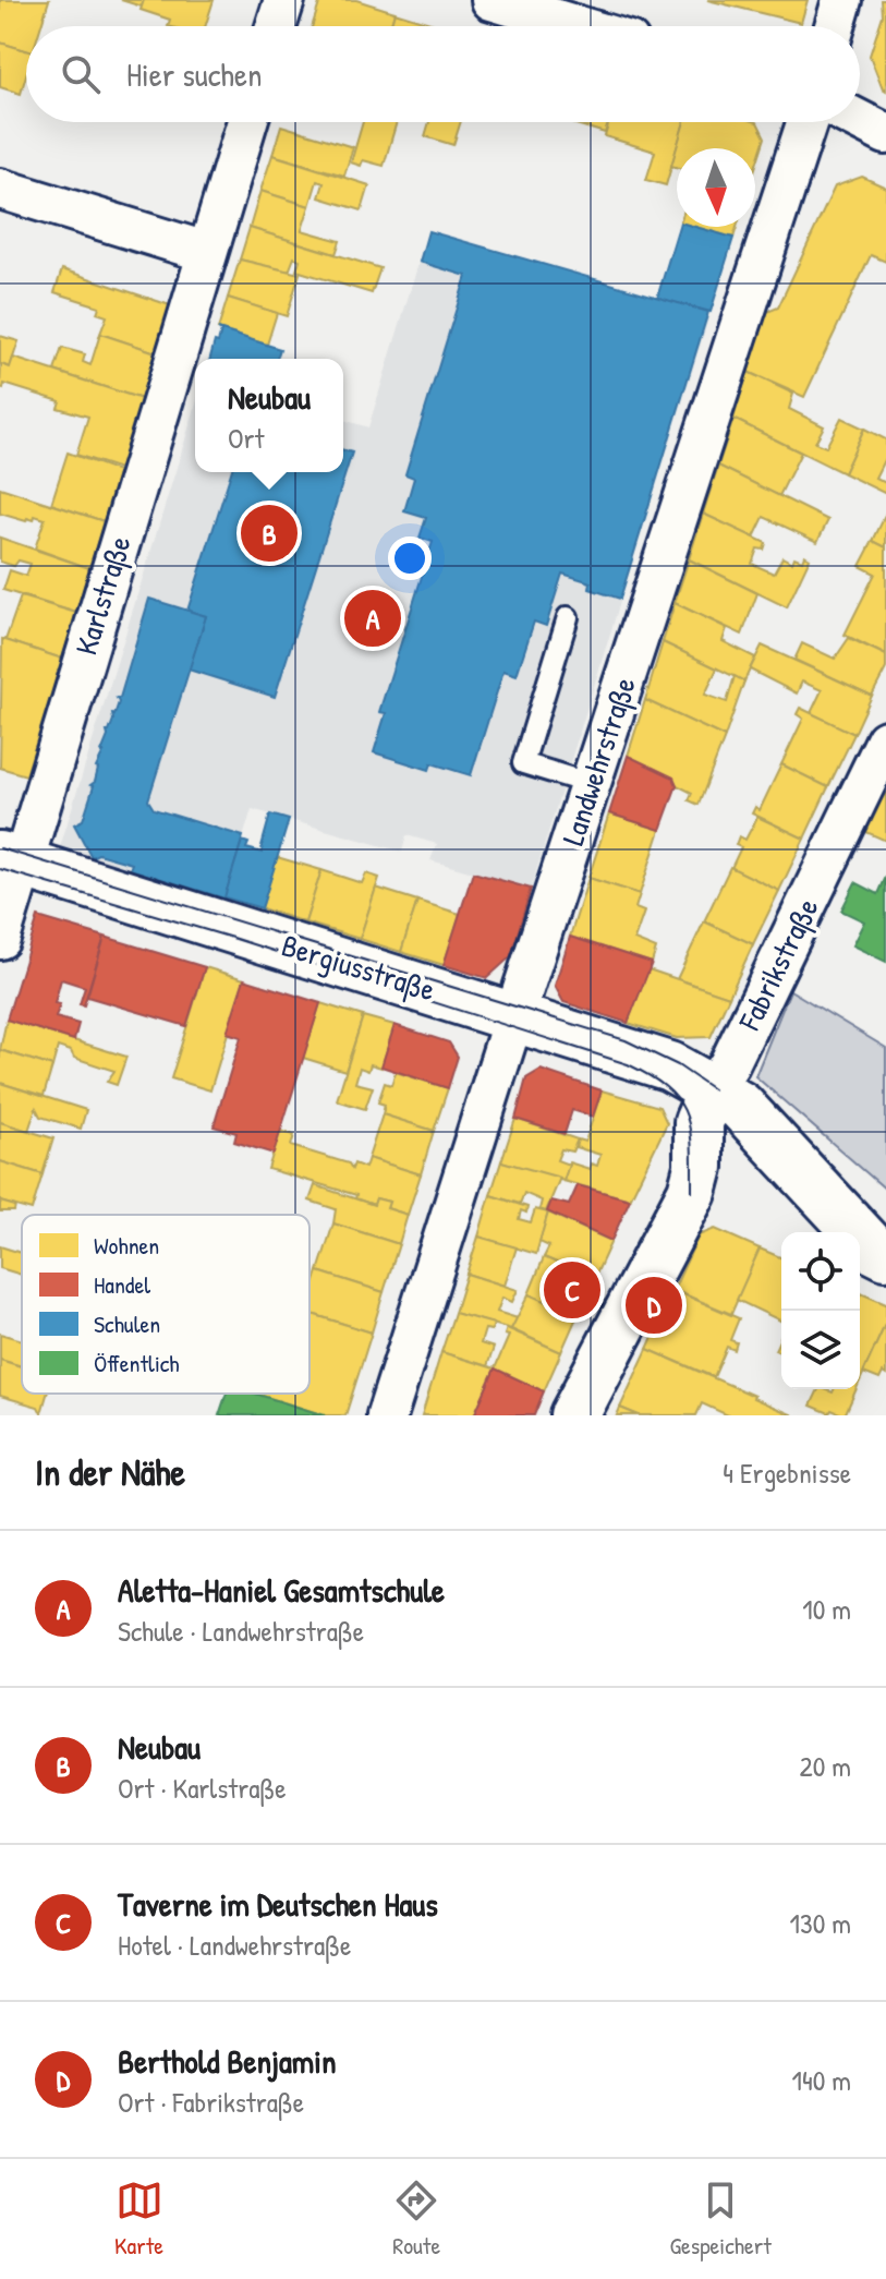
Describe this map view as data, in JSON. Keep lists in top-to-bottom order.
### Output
{
  "streets": {
    "street": [
      "Karlstraße",
      "Landwehrstraße",
      "Fabrikstraße",
      "Bergiusstraße"
    ]
  },
  "crossings": [
    ["Karlstraße", "Bergiusstraße"],
    ["Landwehrstraße", "Bergiusstraße"],
    ["Fabrikstraße", "Bergiusstraße"]
  ],
  "legend": [
    "Wohnen",
    "Handel",
    "Schulen",
    "Öffentlich"
  ],
  "north": "bottom",
  "page": {
    "search": "Hier suchen",
    "popup": ["Neubau", "Ort"],
    "pins": [
      "B",
      "A",
      "C",
      "D"
    ],
    "heading": ["In der Nähe", "4 Ergebnisse"],
    "list": [
      {
        "mark": "A",
        "name": "Aletta-Haniel Gesamtschule",
        "note": "Schule · Landwehrstraße",
        "value": "10 m"
      },
      {
        "mark": "B",
        "name": "Neubau",
        "note": "Ort · Karlstraße",
        "value": "20 m"
      },
      {
        "mark": "C",
        "name": "Taverne im Deutschen Haus",
        "note": "Hotel · Landwehrstraße",
        "value": "130 m"
      },
      {
        "mark": "D",
        "name": "Berthold Benjamin",
        "note": "Ort · Fabrikstraße",
        "value": "140 m"
      }
    ],
    "nav": ["Karte", "Route", "Gespeichert"]
  }
}
